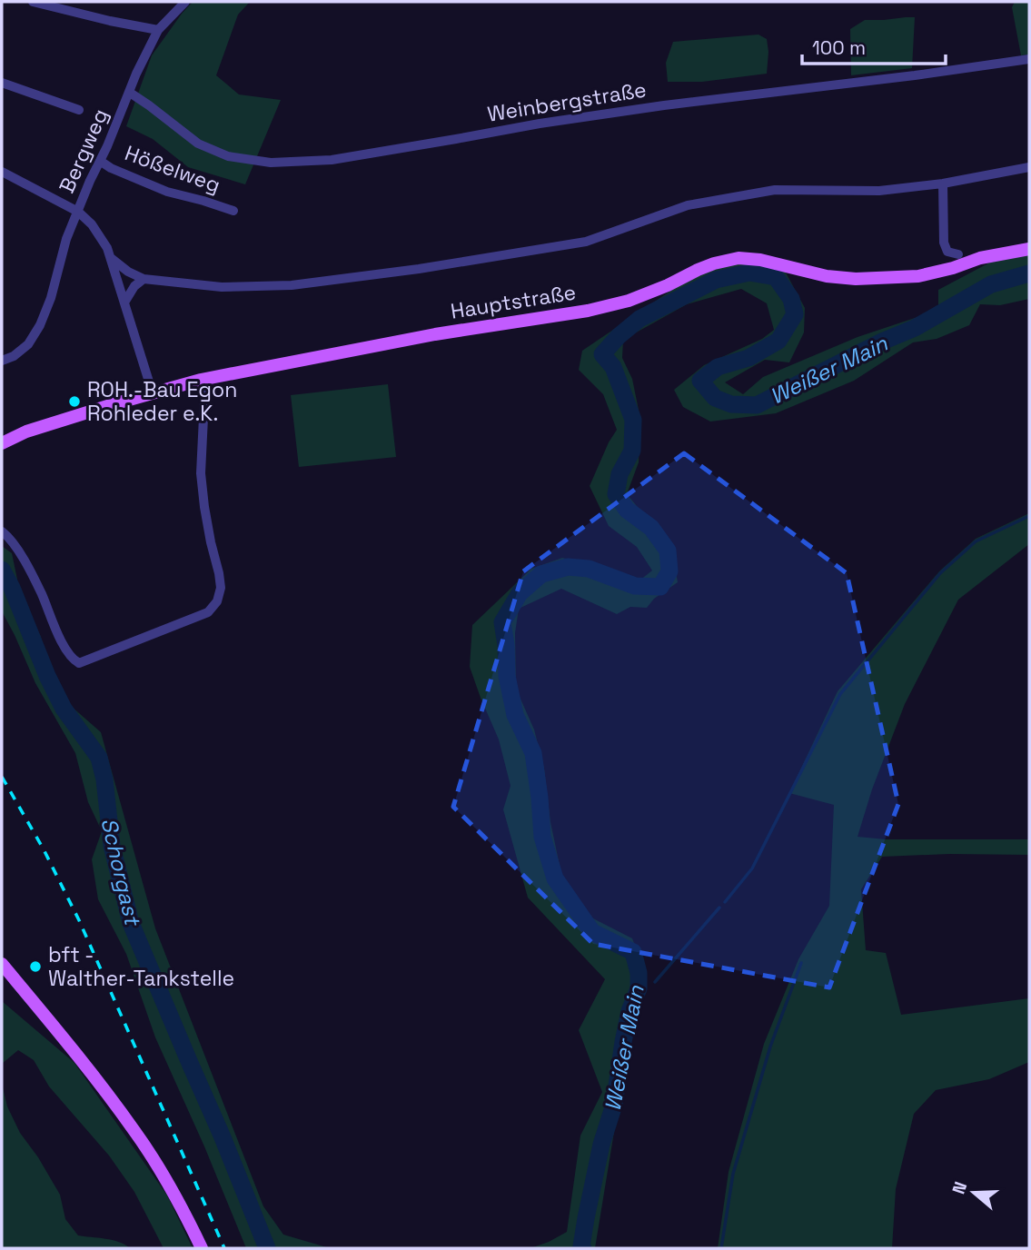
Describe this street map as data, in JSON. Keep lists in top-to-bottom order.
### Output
{
  "streets": {
    "main road": ["Hauptstraße"],
    "street": ["Weinbergstraße", "Bergweg", "Hößelweg"]
  },
  "crossings": [
    ["Weinbergstraße", "Bergweg"],
    ["Bergweg", "Hößelweg"],
    ["Bergweg", "Hauptstraße"]
  ],
  "water": ["Weißer Main", "Schorgast"],
  "places": ["ROH.-Bau Egon Rohleder e.K.", "bft - Walther-Tankstelle"],
  "scale_bar": "100 m",
  "north": "left"
}
